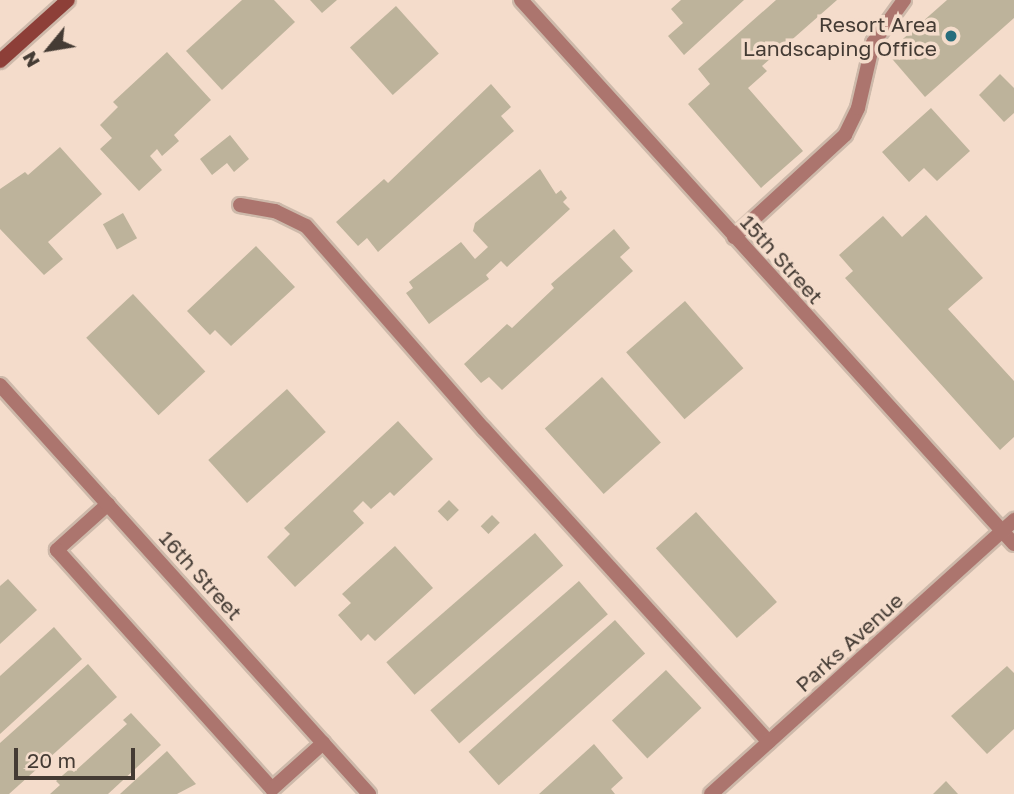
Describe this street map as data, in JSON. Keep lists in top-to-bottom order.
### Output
{
  "streets": {
    "street": ["15th Street", "16th Street", "Parks Avenue"]
  },
  "crossings": [
    ["15th Street", "Parks Avenue"]
  ],
  "places": ["Resort Area Landscaping Office"],
  "scale_bar": "20 m",
  "north": "bottom left"
}
